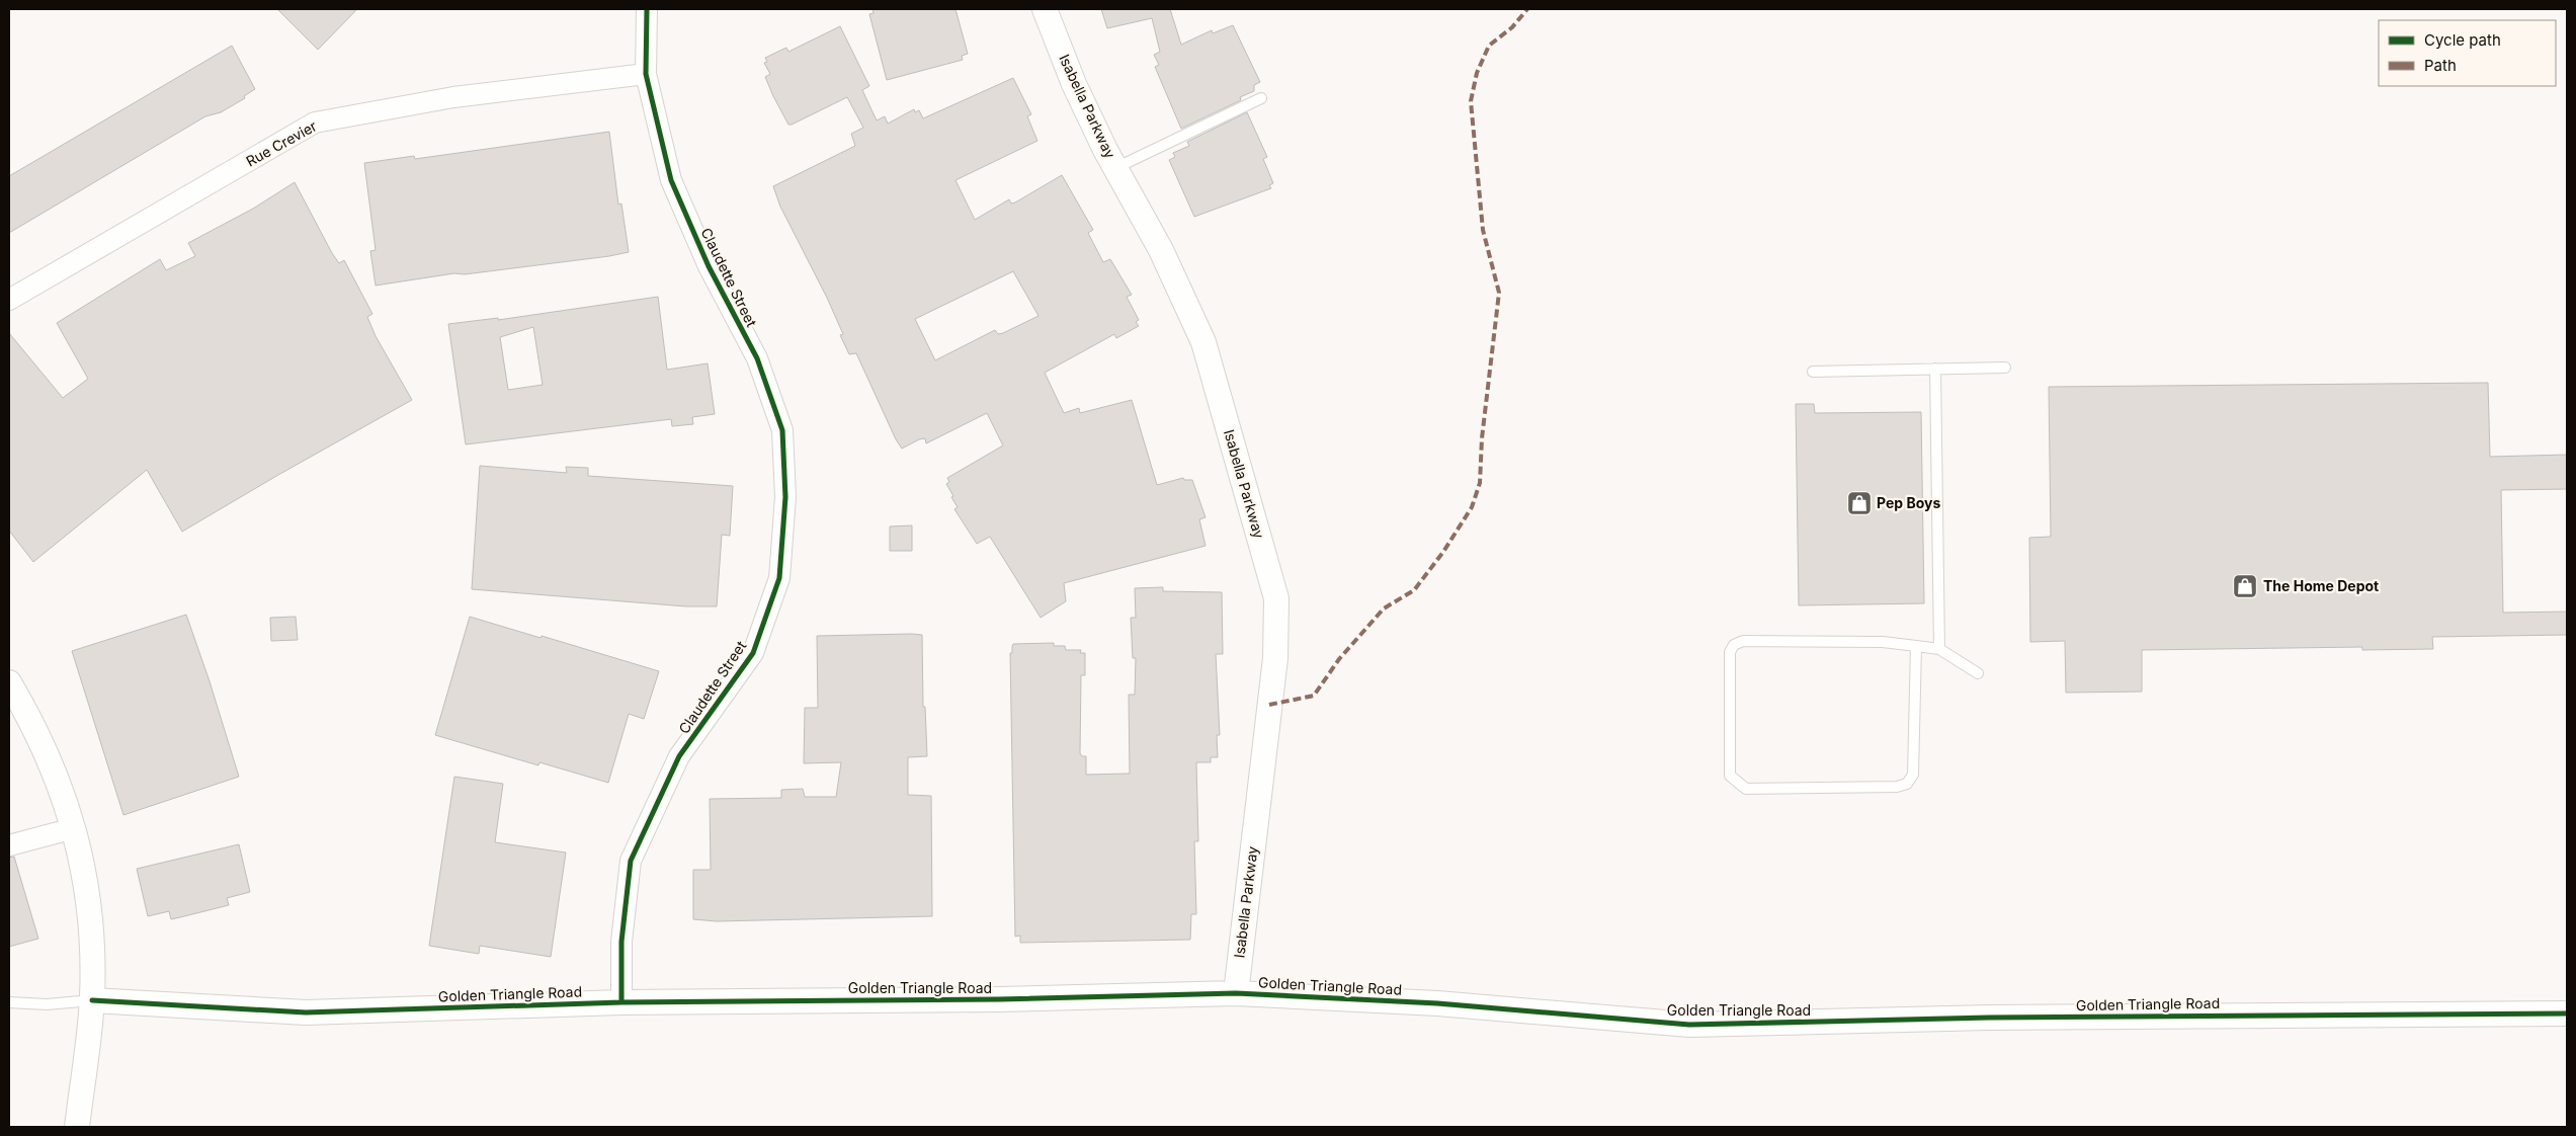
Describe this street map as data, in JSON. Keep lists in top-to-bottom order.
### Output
{
  "streets": {
    "street": [
      "Isabella Parkway",
      "Rue Crevier",
      "Claudette Street",
      "Golden Triangle Road"
    ]
  },
  "crossings": [
    ["Isabella Parkway", "Golden Triangle Road"],
    ["Rue Crevier", "Claudette Street"],
    ["Claudette Street", "Golden Triangle Road"]
  ],
  "places": {
    "shop": ["Pep Boys", "The Home Depot"]
  },
  "legend": ["Cycle path", "Path"]
}
